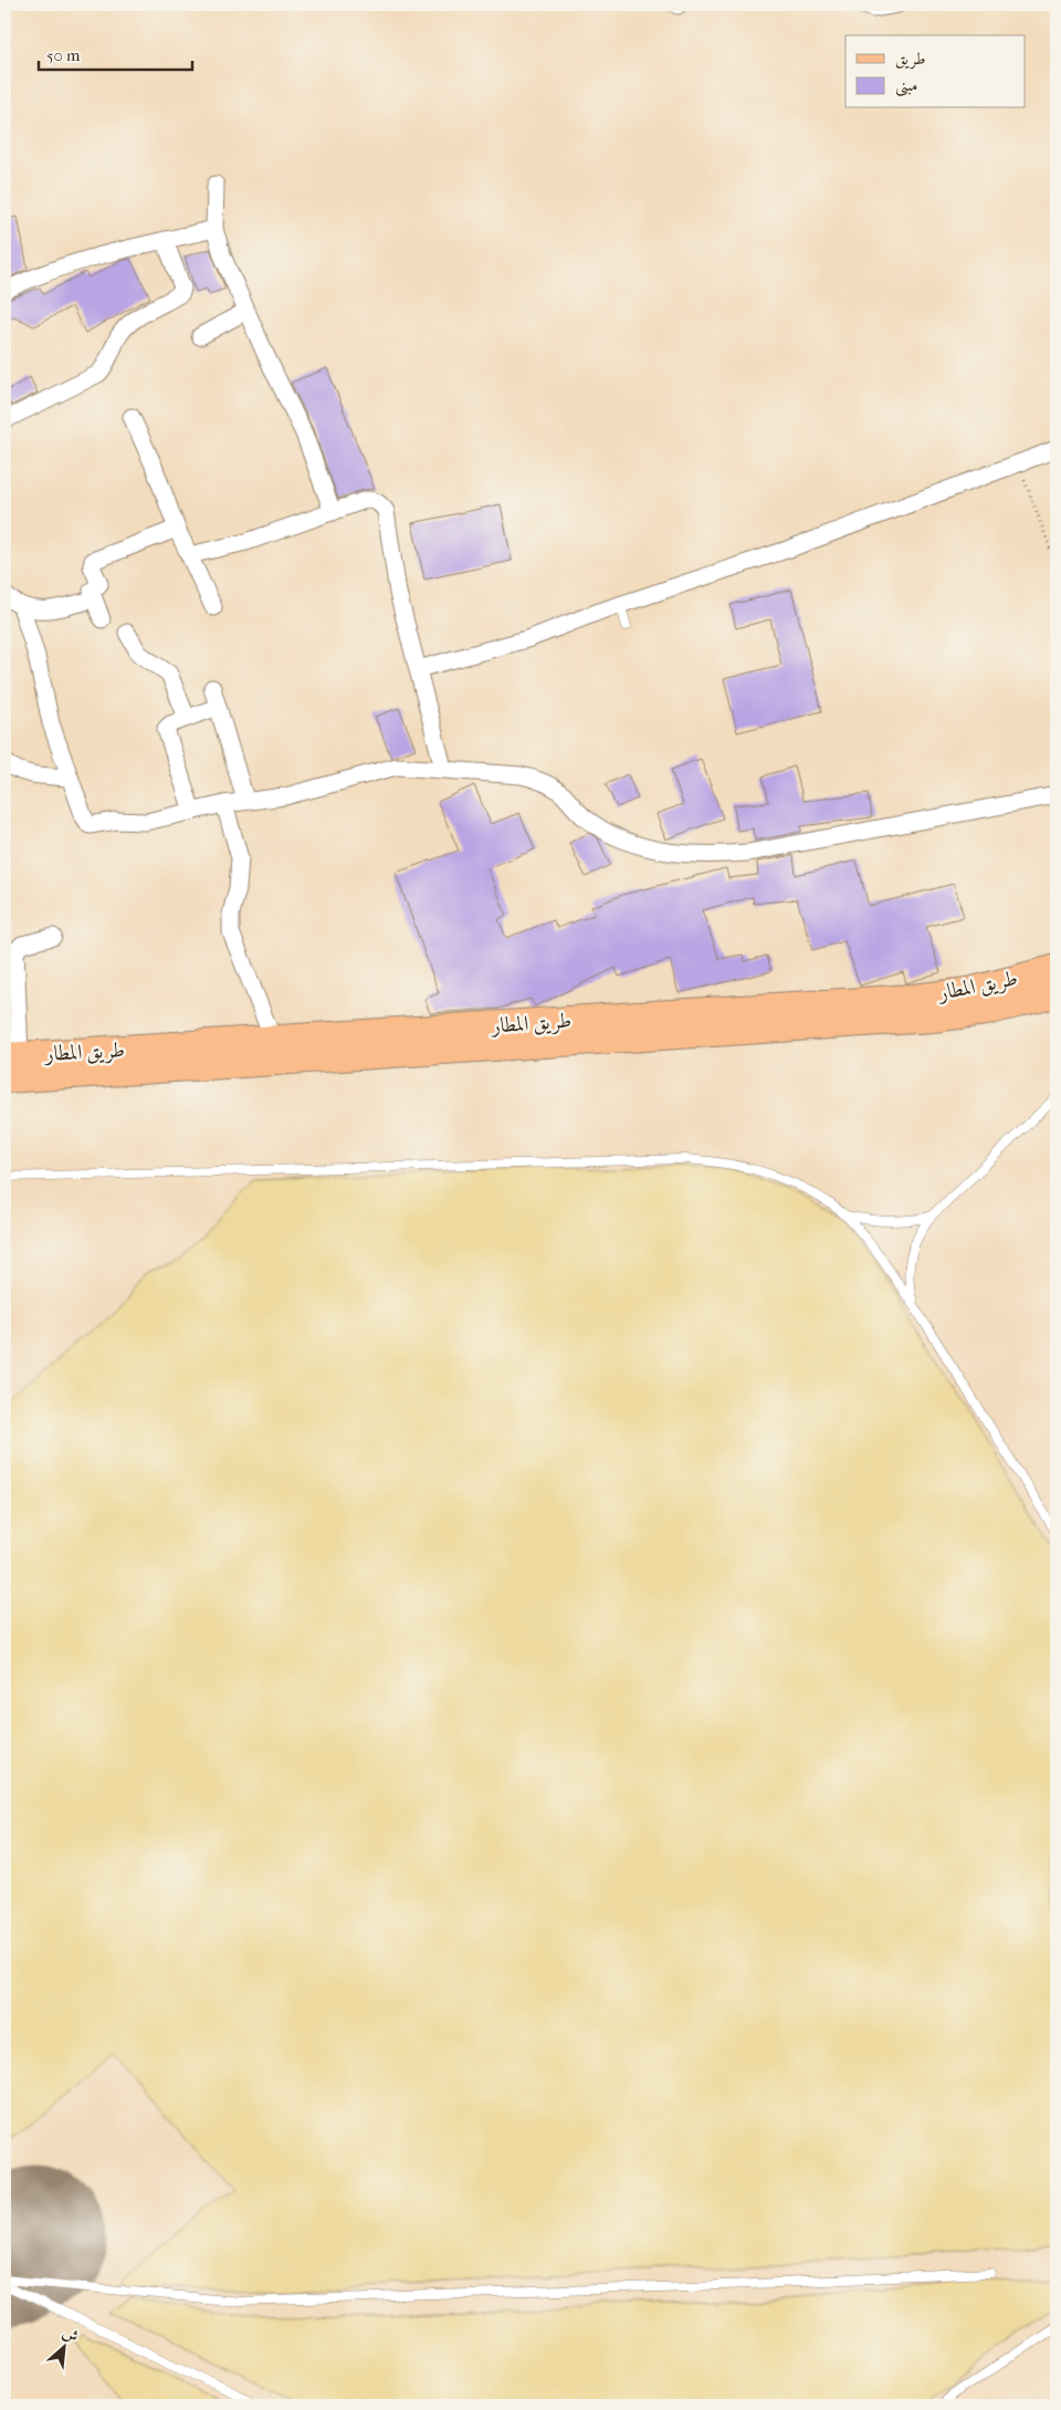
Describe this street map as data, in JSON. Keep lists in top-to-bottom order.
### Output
{
  "streets": {
    "main road": ["طريق المطار"]
  },
  "legend": ["طريق", "مبنى"],
  "scale_bar": "50 m",
  "north": "top right"
}
